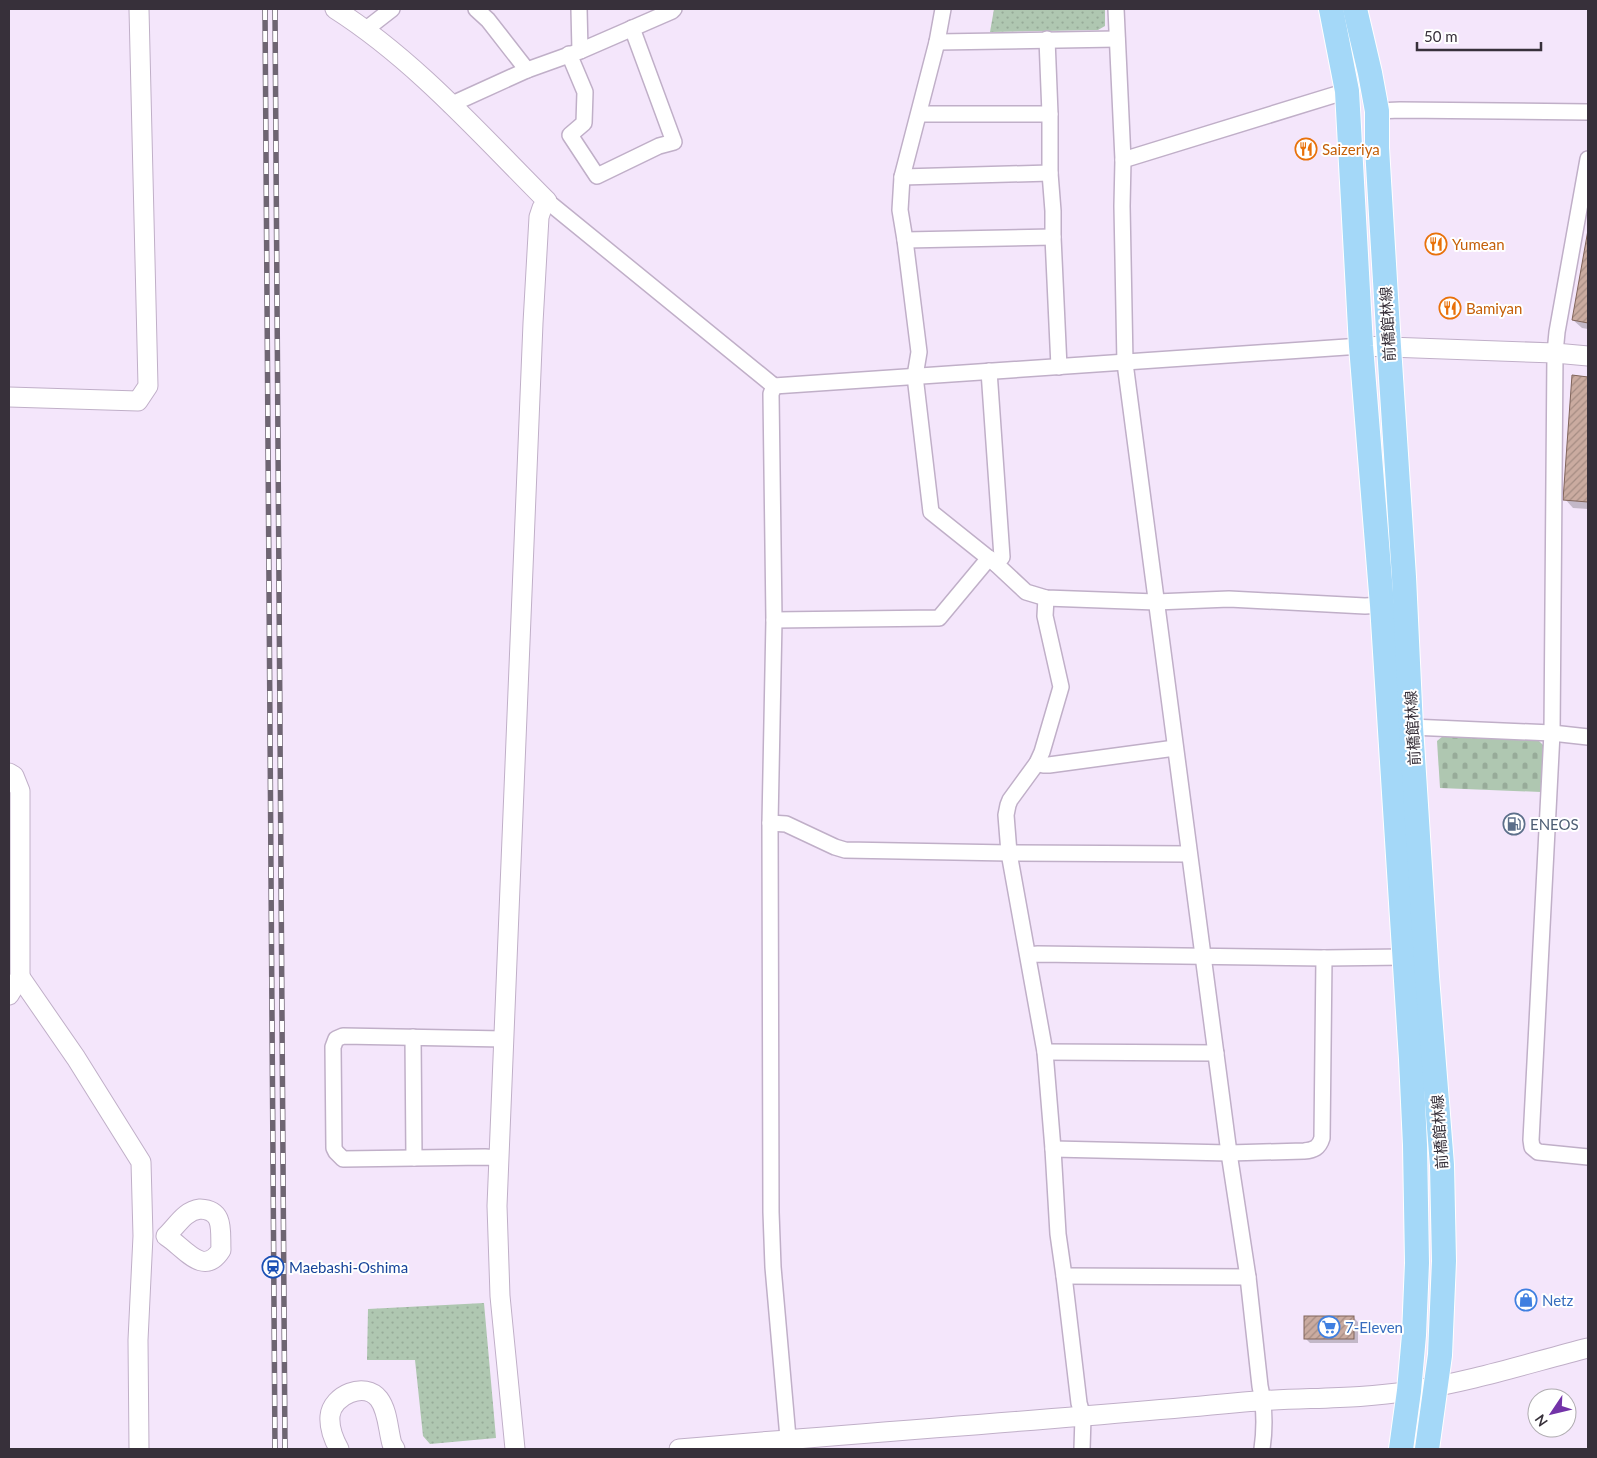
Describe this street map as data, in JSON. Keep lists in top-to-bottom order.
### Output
{
  "streets": {
    "main road": ["前橋館林線"]
  },
  "places": {
    "restaurant": ["Saizeriya", "Yumean", "Bamiyan"],
    "fuel station": ["ENEOS"],
    "station": ["Maebashi-Oshima"],
    "shop": ["Netz"],
    "supermarket": ["7-Eleven"]
  },
  "scale_bar": "50 m",
  "north": "bottom left"
}
